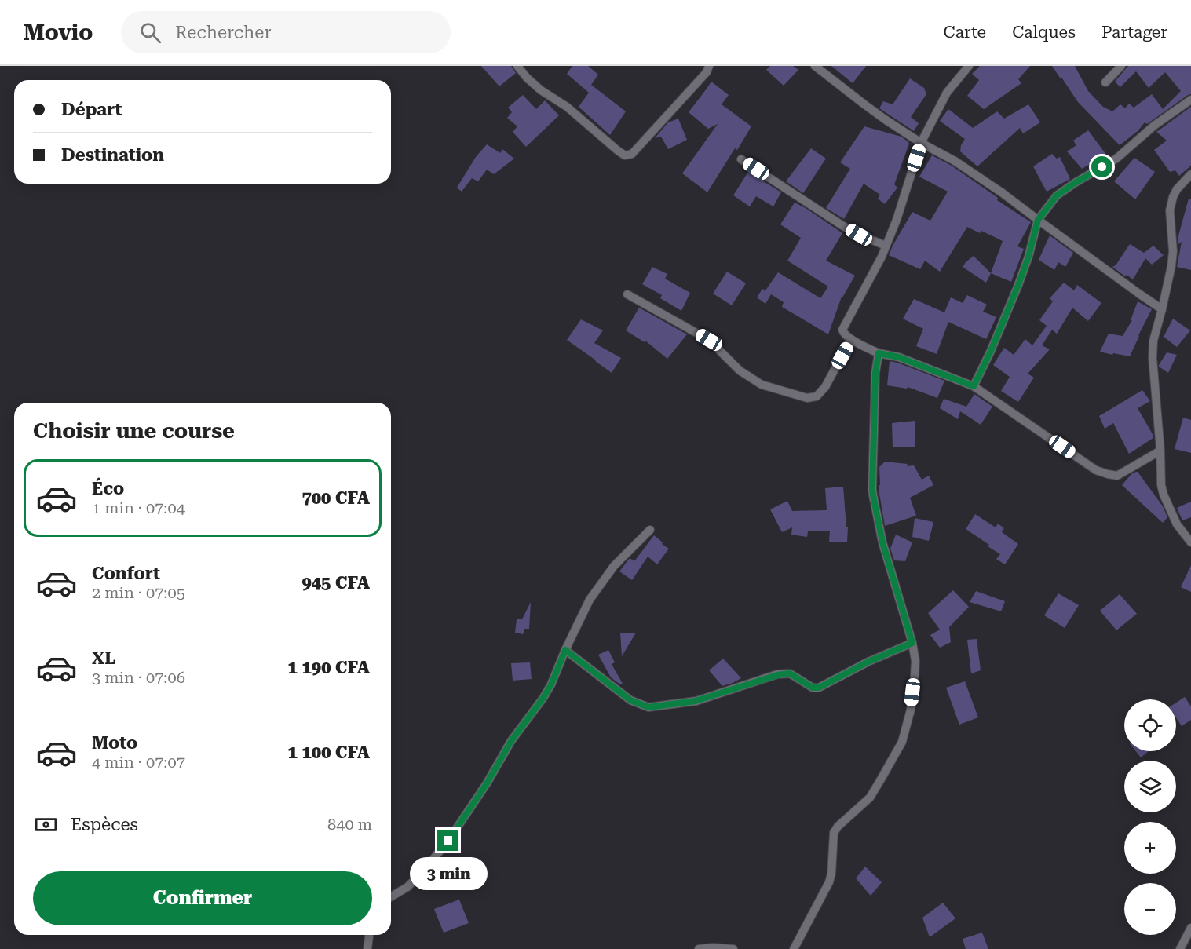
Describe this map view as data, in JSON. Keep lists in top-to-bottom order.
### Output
{
  "page": {
    "header": "Movio",
    "search": "Rechercher",
    "nav": ["Carte", "Calques", "Partager"],
    "banner": ["Départ", "Destination"],
    "heading": "Choisir une course",
    "list": [
      {
        "name": "Éco",
        "note": "1 min · 07:04",
        "value": "700 CFA"
      },
      {
        "name": "Confort",
        "note": "2 min · 07:05",
        "value": "945 CFA"
      },
      {
        "name": "XL",
        "note": "3 min · 07:06",
        "value": "1 190 CFA"
      },
      {
        "name": "Moto",
        "note": "4 min · 07:07",
        "value": "1 100 CFA"
      }
    ],
    "map_buttons": ["+", "−"],
    "pay": ["Espèces", "840 m"],
    "bubble": "3 min",
    "buttons": "Confirmer"
  }
}
